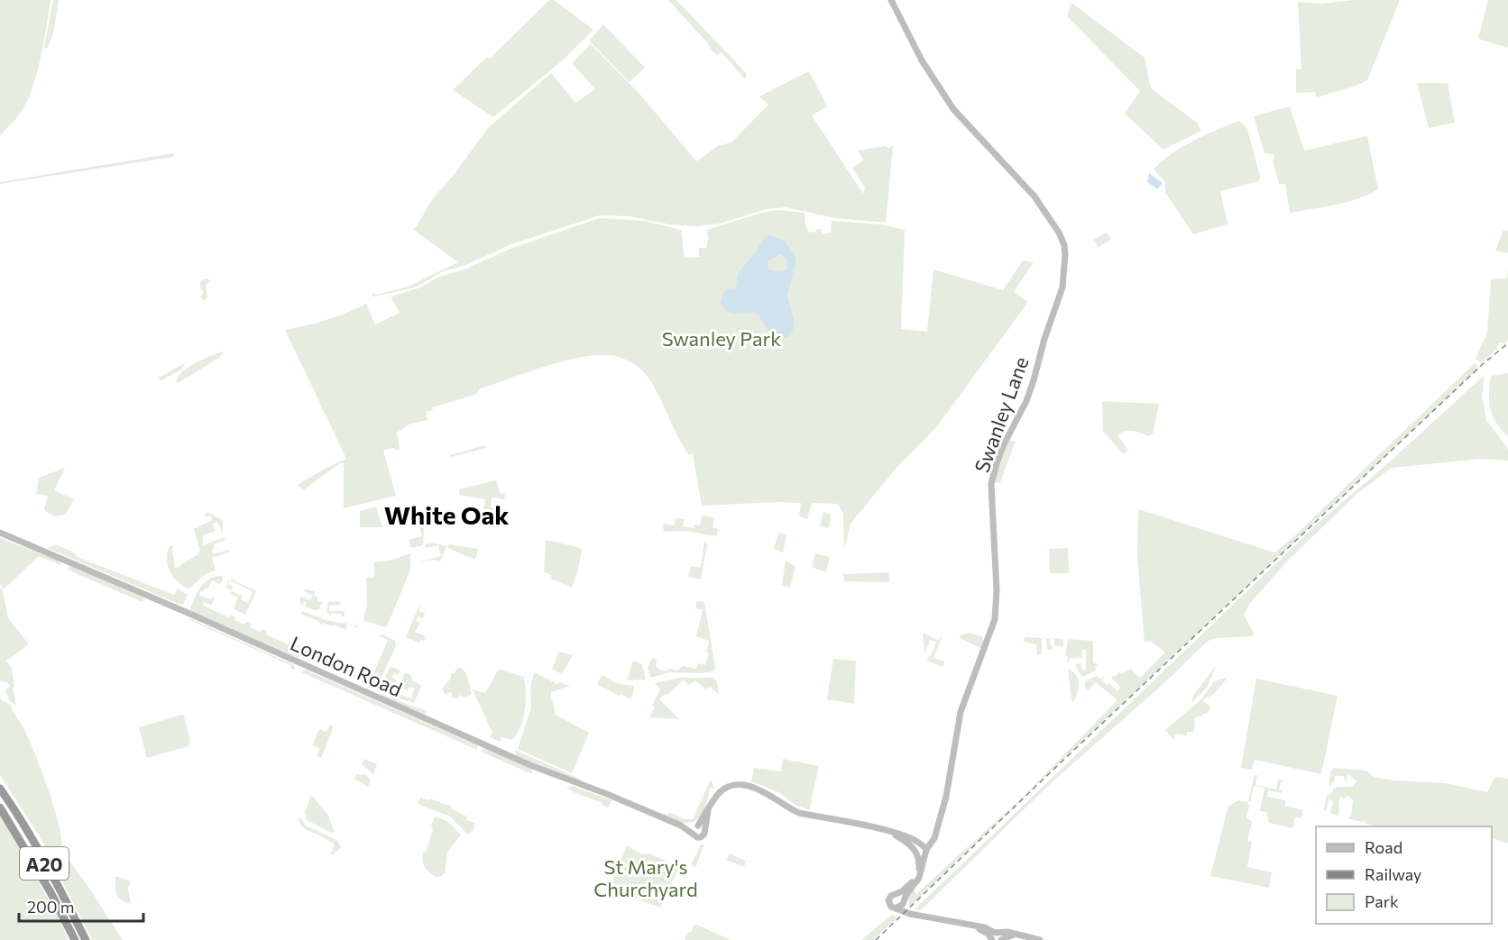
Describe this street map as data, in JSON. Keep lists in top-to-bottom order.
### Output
{
  "streets": {
    "highway": ["A20"],
    "main road": ["Swanley Lane", "London Road"]
  },
  "districts": ["White Oak"],
  "parks": ["Swanley Park", "St Mary's Churchyard"],
  "legend": ["Road", "Railway", "Park"],
  "scale_bar": "200 m"
}
